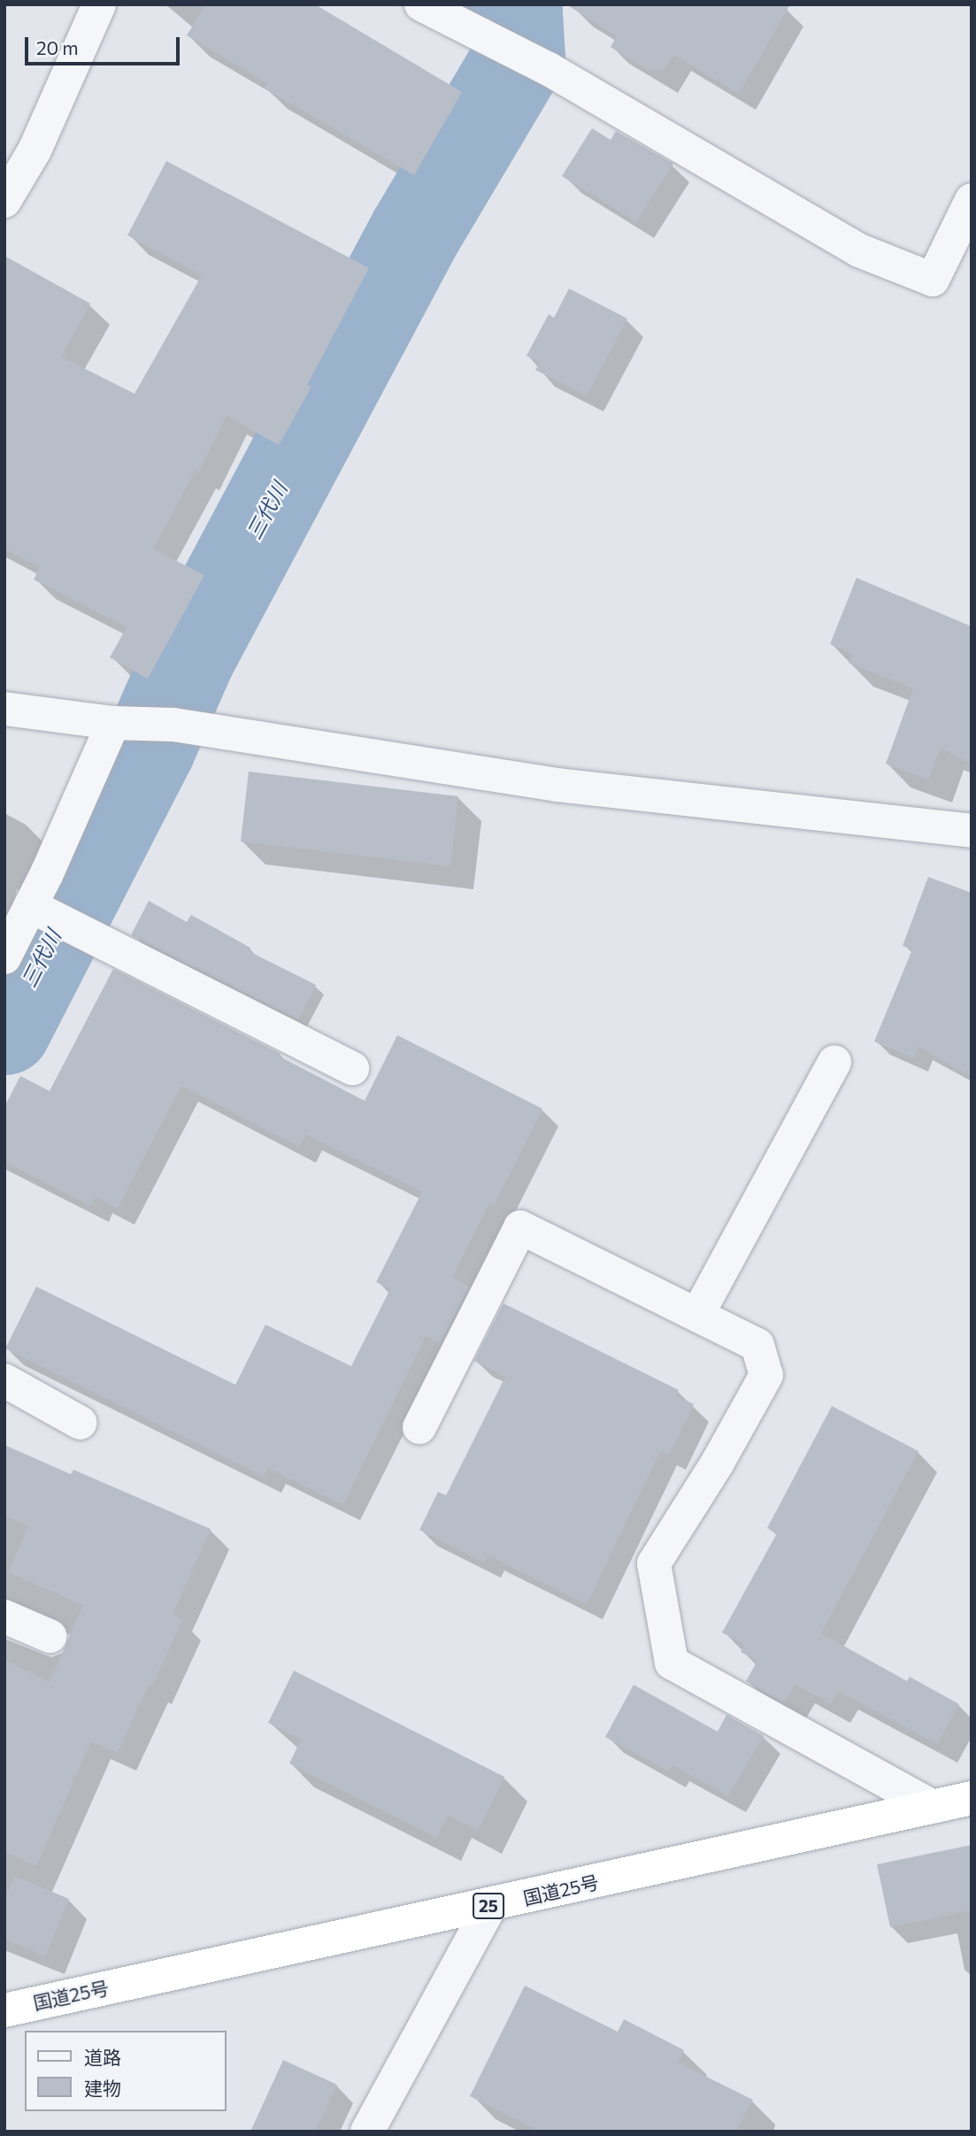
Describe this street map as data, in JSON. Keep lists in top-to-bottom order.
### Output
{
  "streets": {
    "highway": ["国道25号", "25"]
  },
  "water": ["三代川"],
  "legend": ["道路", "建物"],
  "scale_bar": "20 m"
}
